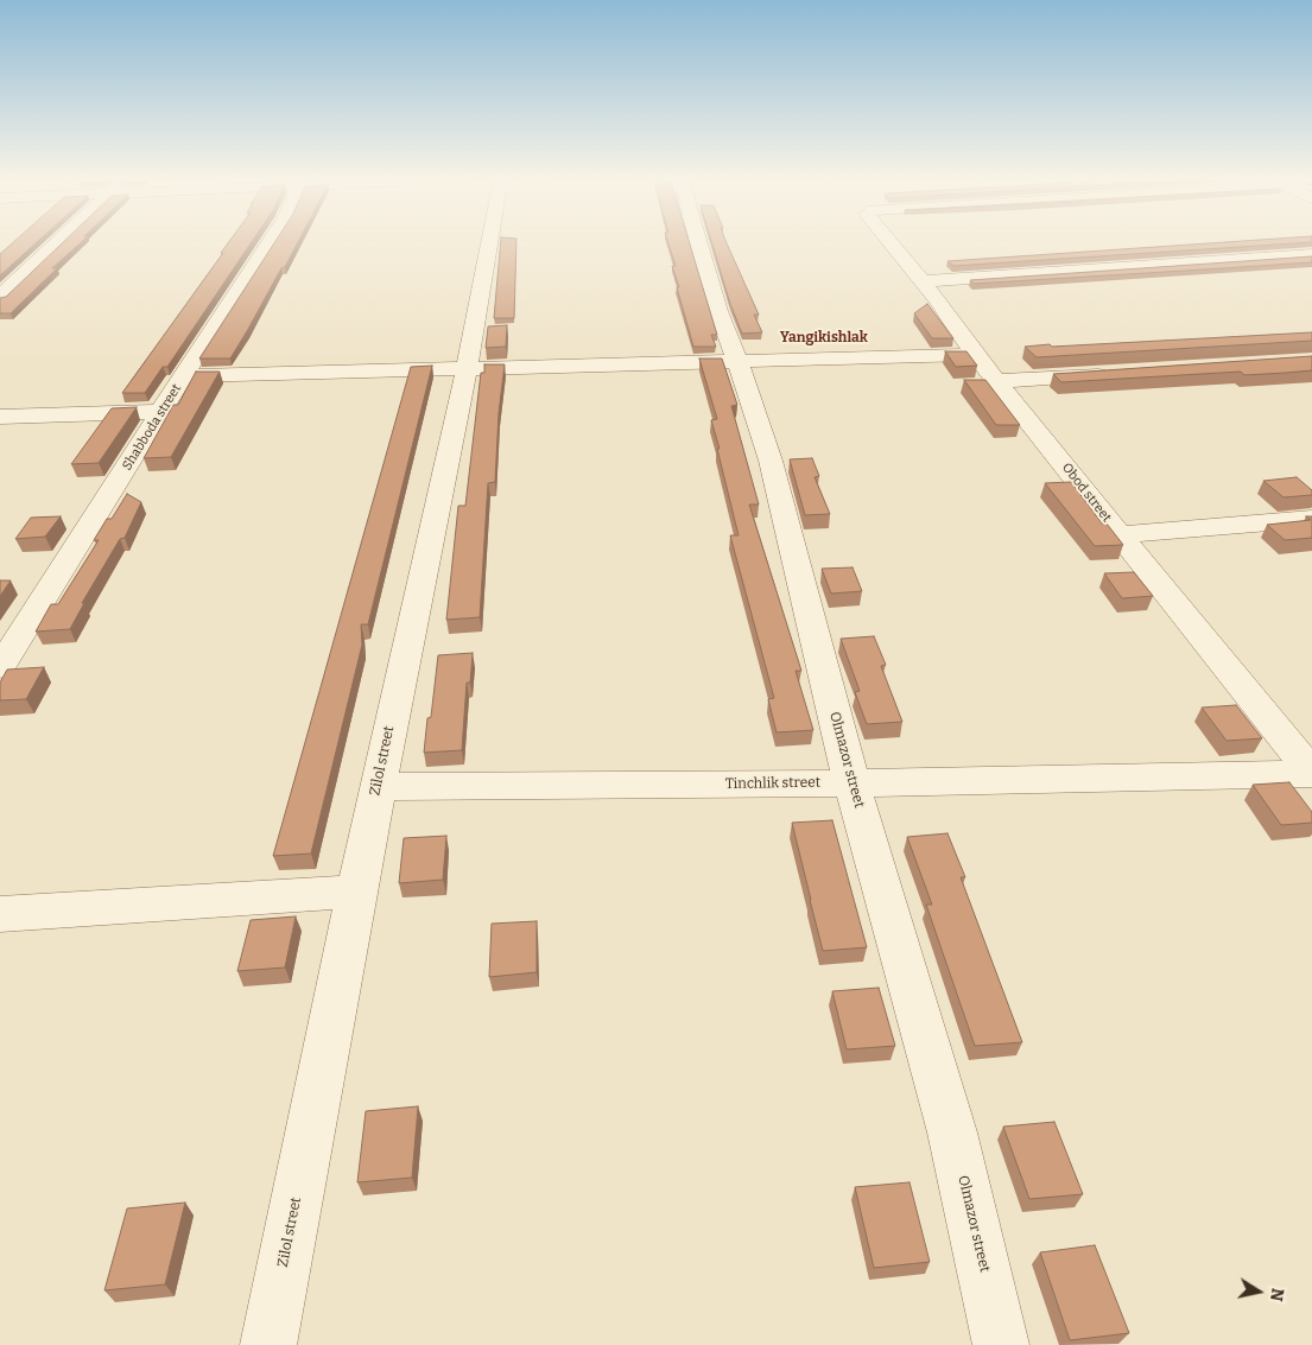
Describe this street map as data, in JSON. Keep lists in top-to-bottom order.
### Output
{
  "streets": {
    "street": [
      "Shabboda street",
      "Obod street",
      "Olmazor street",
      "Zilol street",
      "Tinchlik street"
    ]
  },
  "crossings": [
    ["Obod street", "Tinchlik street"],
    ["Olmazor street", "Tinchlik street"],
    ["Zilol street", "Tinchlik street"]
  ],
  "districts": ["Yangikishlak"],
  "north": "right"
}
